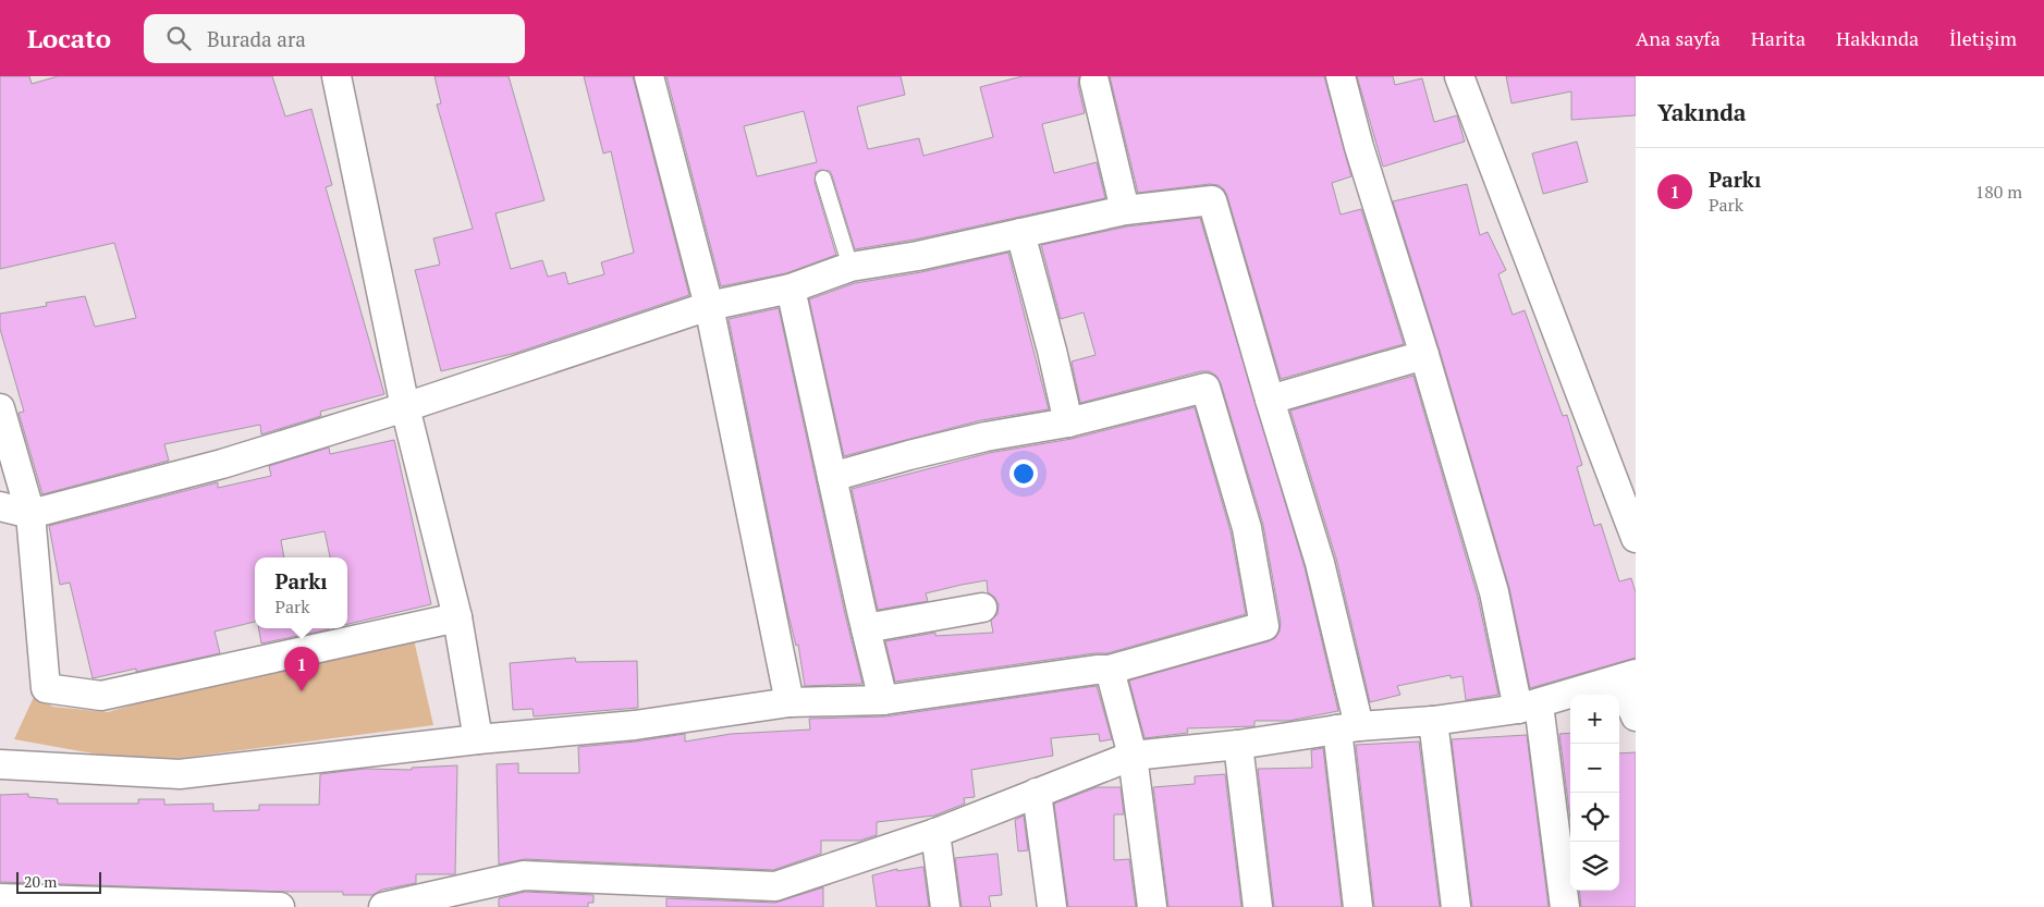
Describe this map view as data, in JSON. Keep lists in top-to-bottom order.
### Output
{
  "scale_bar": "20 m",
  "page": {
    "header": "Locato",
    "search": "Burada ara",
    "nav": [
      "Ana sayfa",
      "Harita",
      "Hakkında",
      "İletişim"
    ],
    "heading": "Yakında",
    "list": [
      {
        "mark": "1",
        "name": "Parkı",
        "note": "Park",
        "value": "180 m"
      }
    ],
    "popup": ["Parkı", "Park"],
    "pins": "1",
    "map_buttons": ["+", "−"],
    "scale": "20 m"
  }
}
